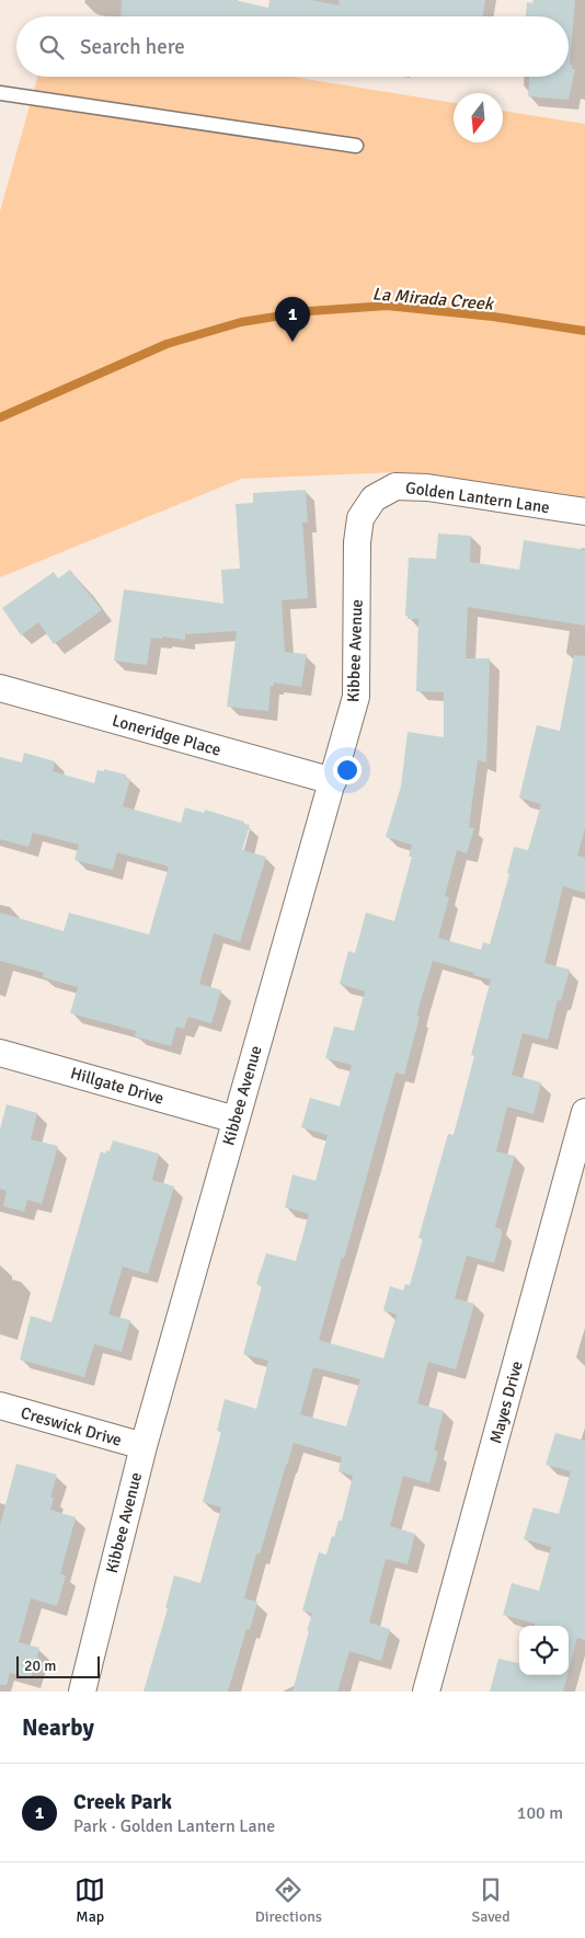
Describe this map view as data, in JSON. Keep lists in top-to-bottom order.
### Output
{
  "streets": {
    "street": [
      "Golden Lantern Lane",
      "Kibbee Avenue",
      "Loneridge Place",
      "Hillgate Drive",
      "Mayes Drive",
      "Creswick Drive"
    ]
  },
  "crossings": [
    ["Golden Lantern Lane", "Kibbee Avenue"],
    ["Kibbee Avenue", "Loneridge Place"],
    ["Kibbee Avenue", "Hillgate Drive"],
    ["Kibbee Avenue", "Creswick Drive"]
  ],
  "water": ["La Mirada Creek"],
  "scale_bar": "20 m",
  "north": "bottom",
  "page": {
    "search": "Search here",
    "pins": "1",
    "scale": "20 m",
    "heading": "Nearby",
    "list": [
      {
        "mark": "1",
        "name": "Creek Park",
        "note": "Park · Golden Lantern Lane",
        "value": "100 m"
      }
    ],
    "nav": ["Map", "Directions", "Saved"]
  }
}
